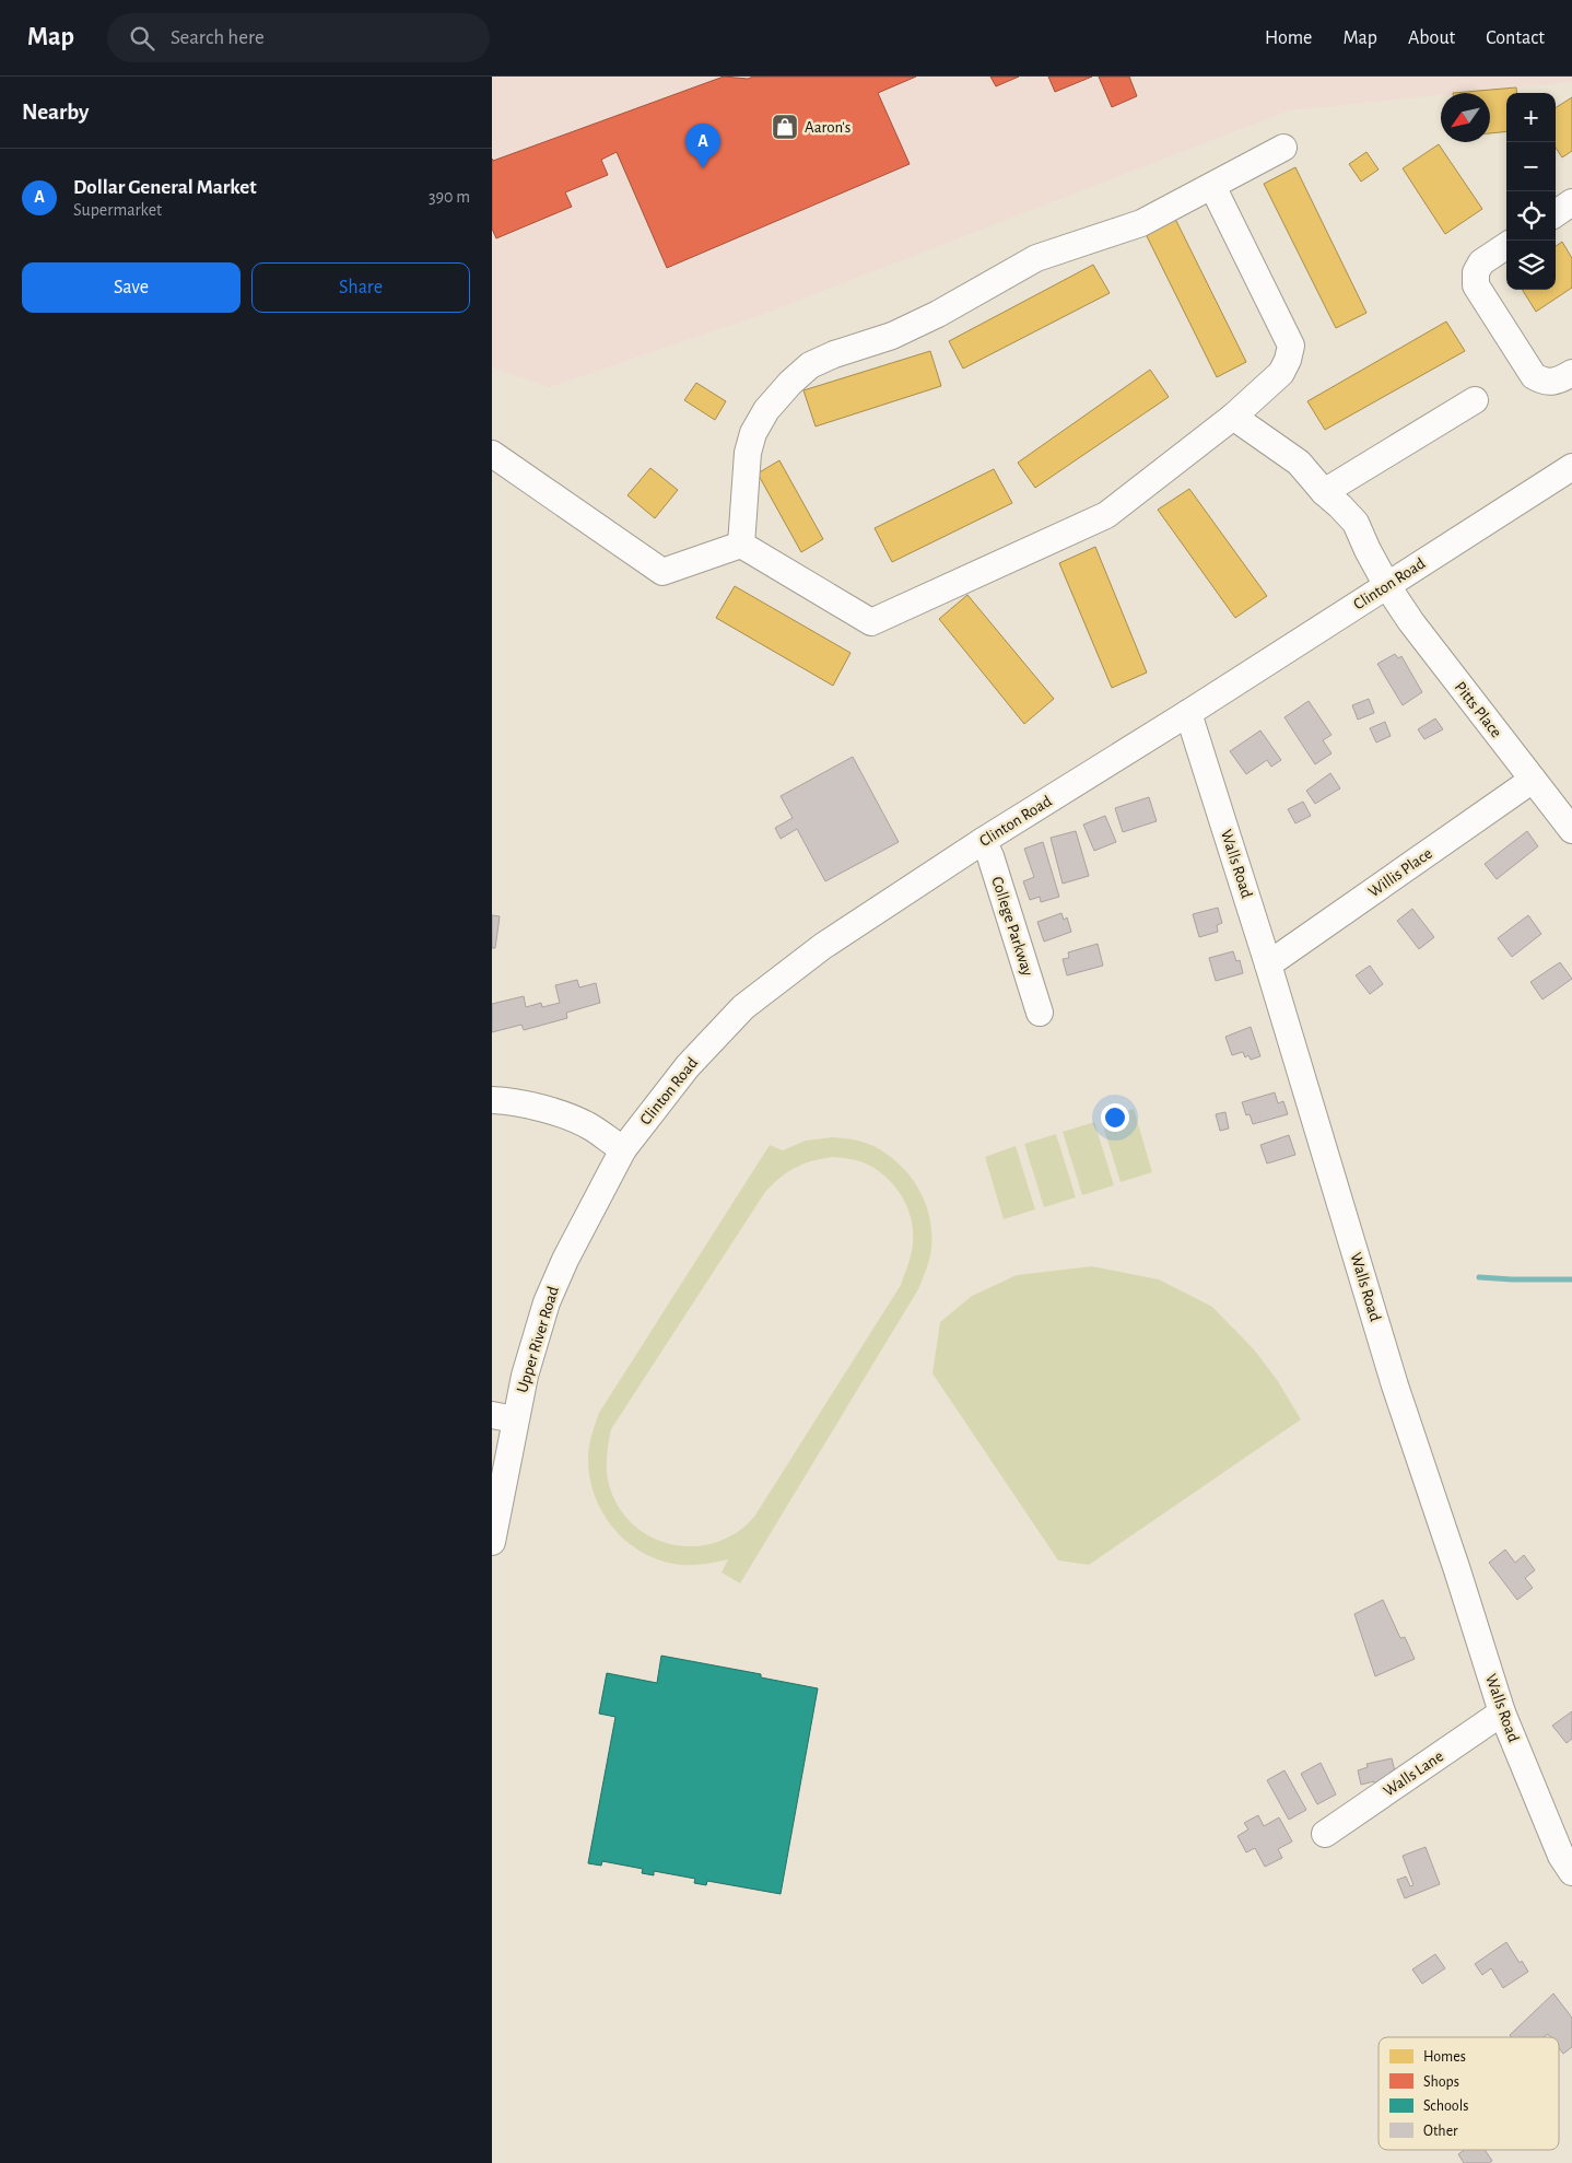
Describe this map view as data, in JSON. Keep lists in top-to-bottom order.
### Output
{
  "streets": {
    "street": [
      "Clinton Road",
      "Pitts Place",
      "Walls Road",
      "Willis Place",
      "College Parkway",
      "Upper River Road",
      "Walls Lane"
    ]
  },
  "crossings": [
    ["Clinton Road", "Pitts Place"],
    ["Clinton Road", "Walls Road"],
    ["Clinton Road", "College Parkway"],
    ["Clinton Road", "Upper River Road"],
    ["Pitts Place", "Willis Place"],
    ["Walls Road", "Willis Place"],
    ["Walls Road", "Walls Lane"]
  ],
  "places": {
    "shop": ["Aaron's"]
  },
  "legend": [
    "Homes",
    "Shops",
    "Schools",
    "Other"
  ],
  "north": "bottom left",
  "page": {
    "header": "Map",
    "search": "Search here",
    "nav": [
      "Home",
      "Map",
      "About",
      "Contact"
    ],
    "heading": "Nearby",
    "map_buttons": ["+", "−"],
    "pins": "A",
    "list": [
      {
        "mark": "A",
        "name": "Dollar General Market",
        "note": "Supermarket",
        "value": "390 m"
      }
    ],
    "buttons": ["Save", "Share"]
  }
}
